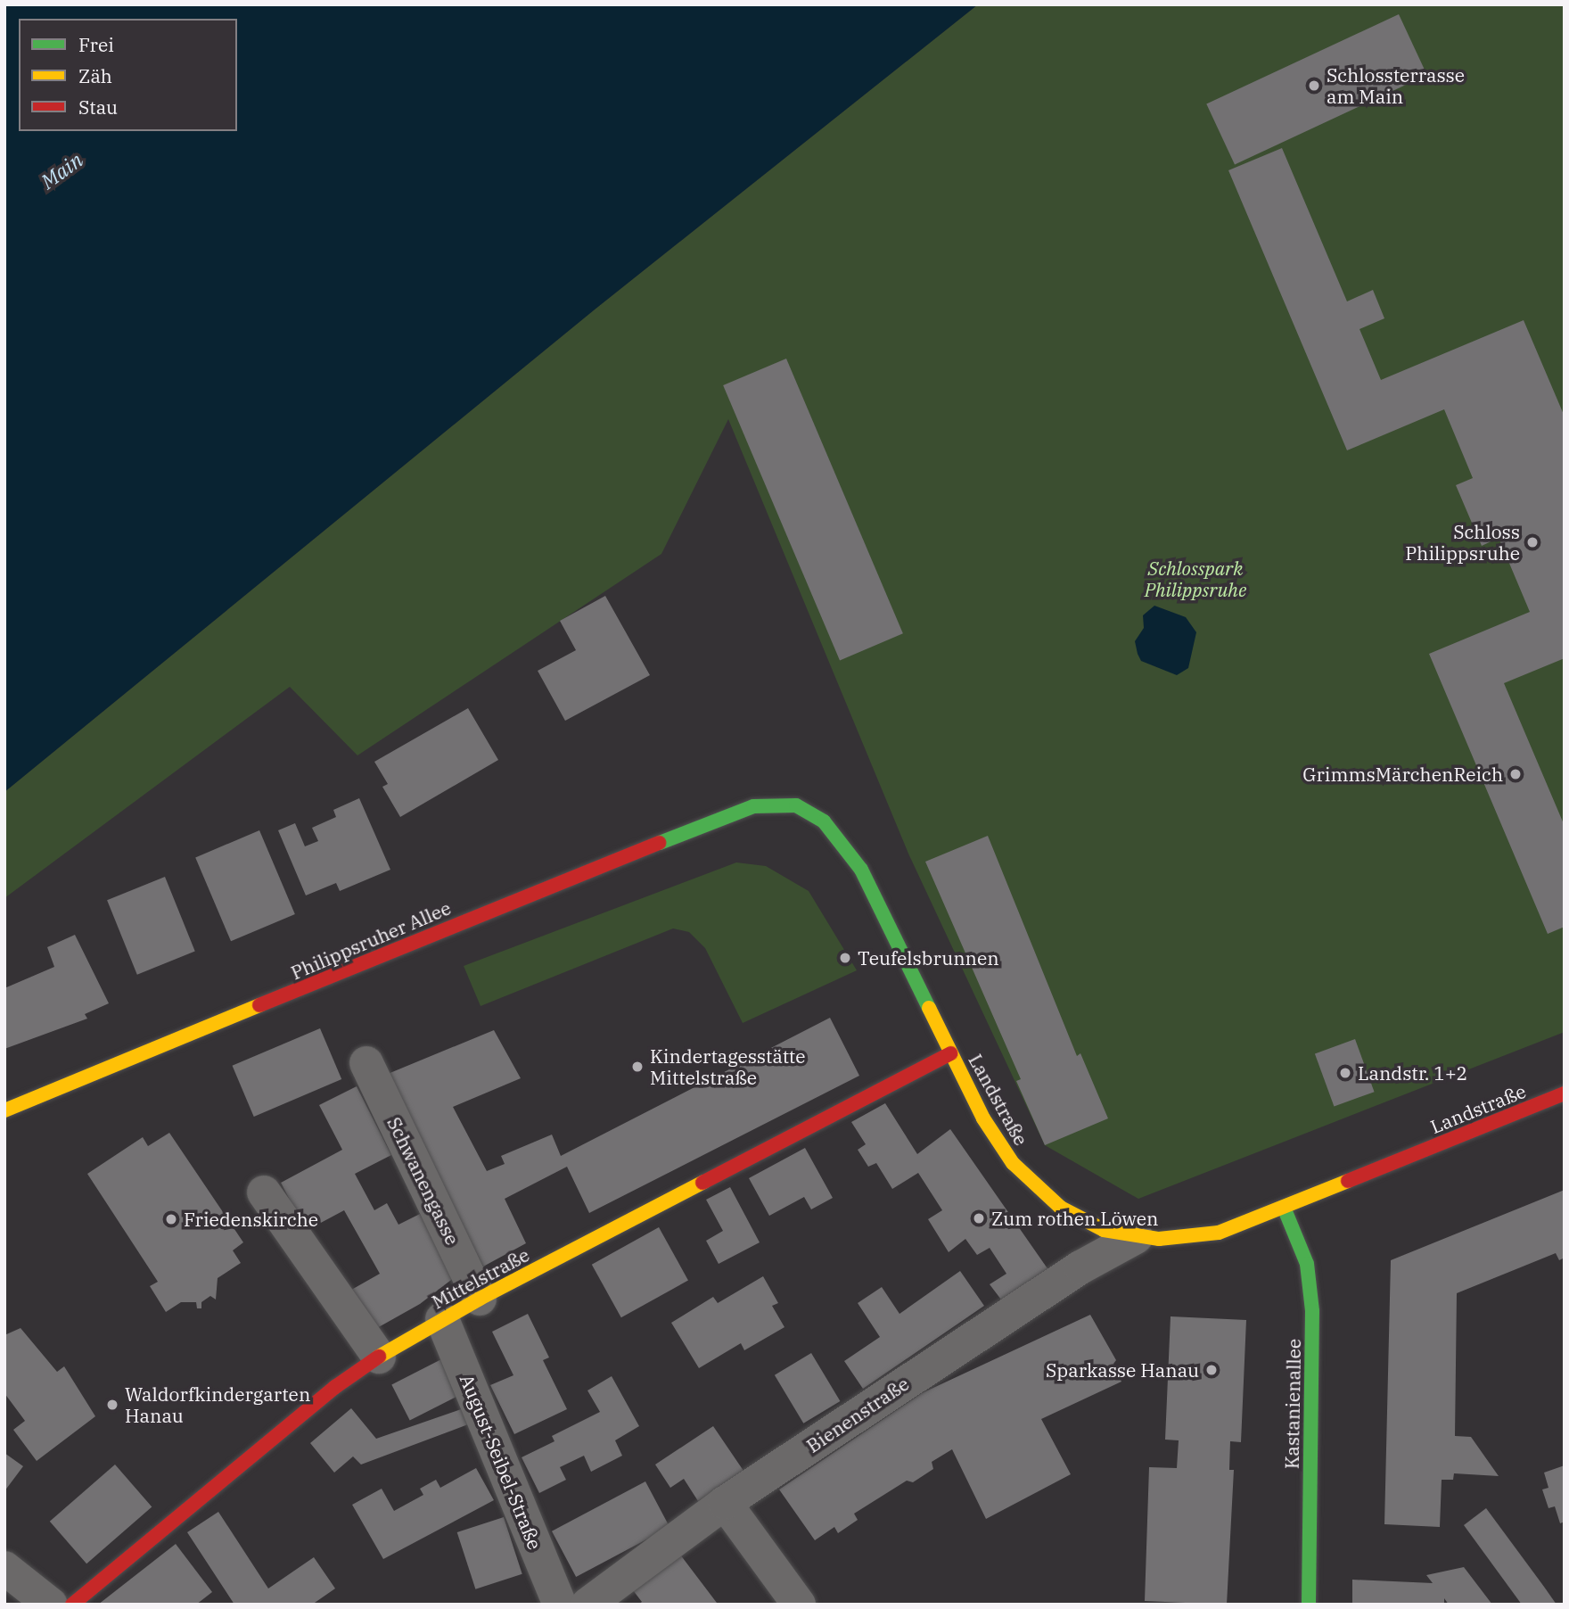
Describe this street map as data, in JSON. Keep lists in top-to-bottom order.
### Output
{
  "streets": {
    "main road": [
      "Philippsruher Allee",
      "Landstraße",
      "Mittelstraße",
      "Kastanienallee"
    ],
    "street": ["Schwanengasse", "Bienenstraße", "August-Seibel-Straße"]
  },
  "crossings": [
    ["Philippsruher Allee", "Landstraße"],
    ["Landstraße", "Mittelstraße"],
    ["Landstraße", "Kastanienallee"],
    ["Landstraße", "Bienenstraße"],
    ["Schwanengasse", "Mittelstraße"],
    ["Mittelstraße", "August-Seibel-Straße"]
  ],
  "water": ["Main"],
  "parks": ["Schlosspark Philippsruhe"],
  "places": [
    "Schlossterrasse am Main",
    "Schloss Philippsruhe",
    "GrimmsMärchenReich",
    "Teufelsbrunnen",
    "Kindertagesstätte Mittelstraße",
    "Landstr. 1+2",
    "Zum rothen Löwen",
    "Friedenskirche",
    "Sparkasse Hanau",
    "Waldorfkindergarten Hanau"
  ],
  "legend": ["Frei", "Zäh", "Stau"]
}
